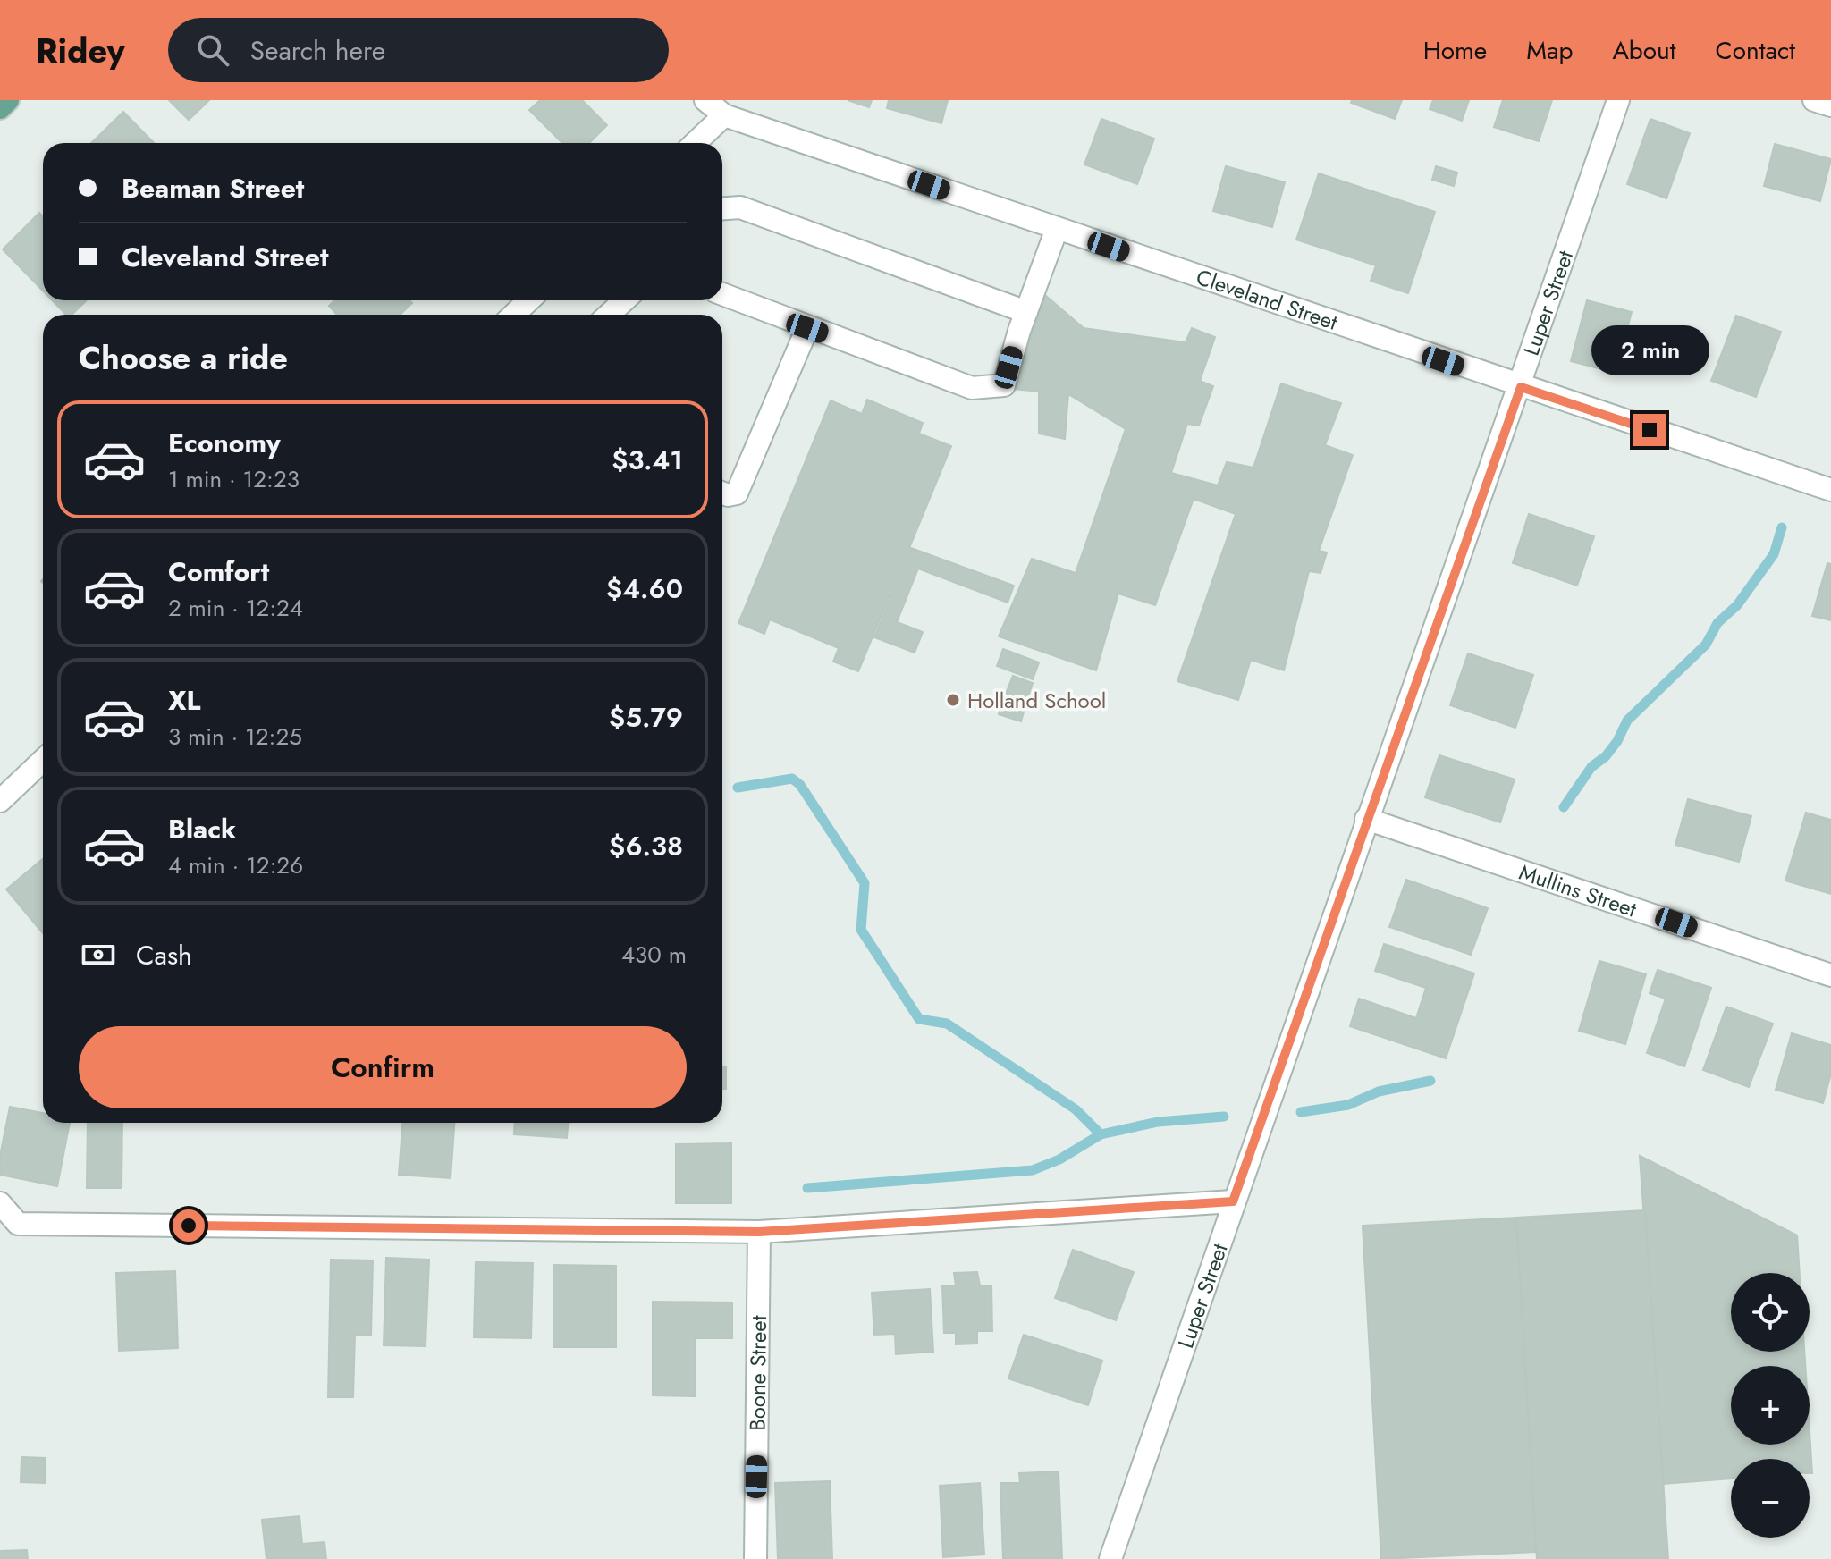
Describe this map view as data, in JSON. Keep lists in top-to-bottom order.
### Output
{
  "streets": {
    "street": [
      "Cleveland Street",
      "Luper Street",
      "Mullins Street",
      "Boone Street"
    ]
  },
  "crossings": [
    ["Cleveland Street", "Luper Street"],
    ["Luper Street", "Mullins Street"]
  ],
  "places": ["Holland School"],
  "page": {
    "header": "Ridey",
    "search": "Search here",
    "nav": [
      "Home",
      "Map",
      "About",
      "Contact"
    ],
    "banner": ["Beaman Street", "Cleveland Street"],
    "heading": "Choose a ride",
    "bubble": "2 min",
    "list": [
      {
        "name": "Economy",
        "note": "1 min · 12:23",
        "value": "$3.41"
      },
      {
        "name": "Comfort",
        "note": "2 min · 12:24",
        "value": "$4.60"
      },
      {
        "name": "XL",
        "note": "3 min · 12:25",
        "value": "$5.79"
      },
      {
        "name": "Black",
        "note": "4 min · 12:26",
        "value": "$6.38"
      }
    ],
    "pay": ["Cash", "430 m"],
    "buttons": "Confirm",
    "map_buttons": ["+", "−"]
  }
}
